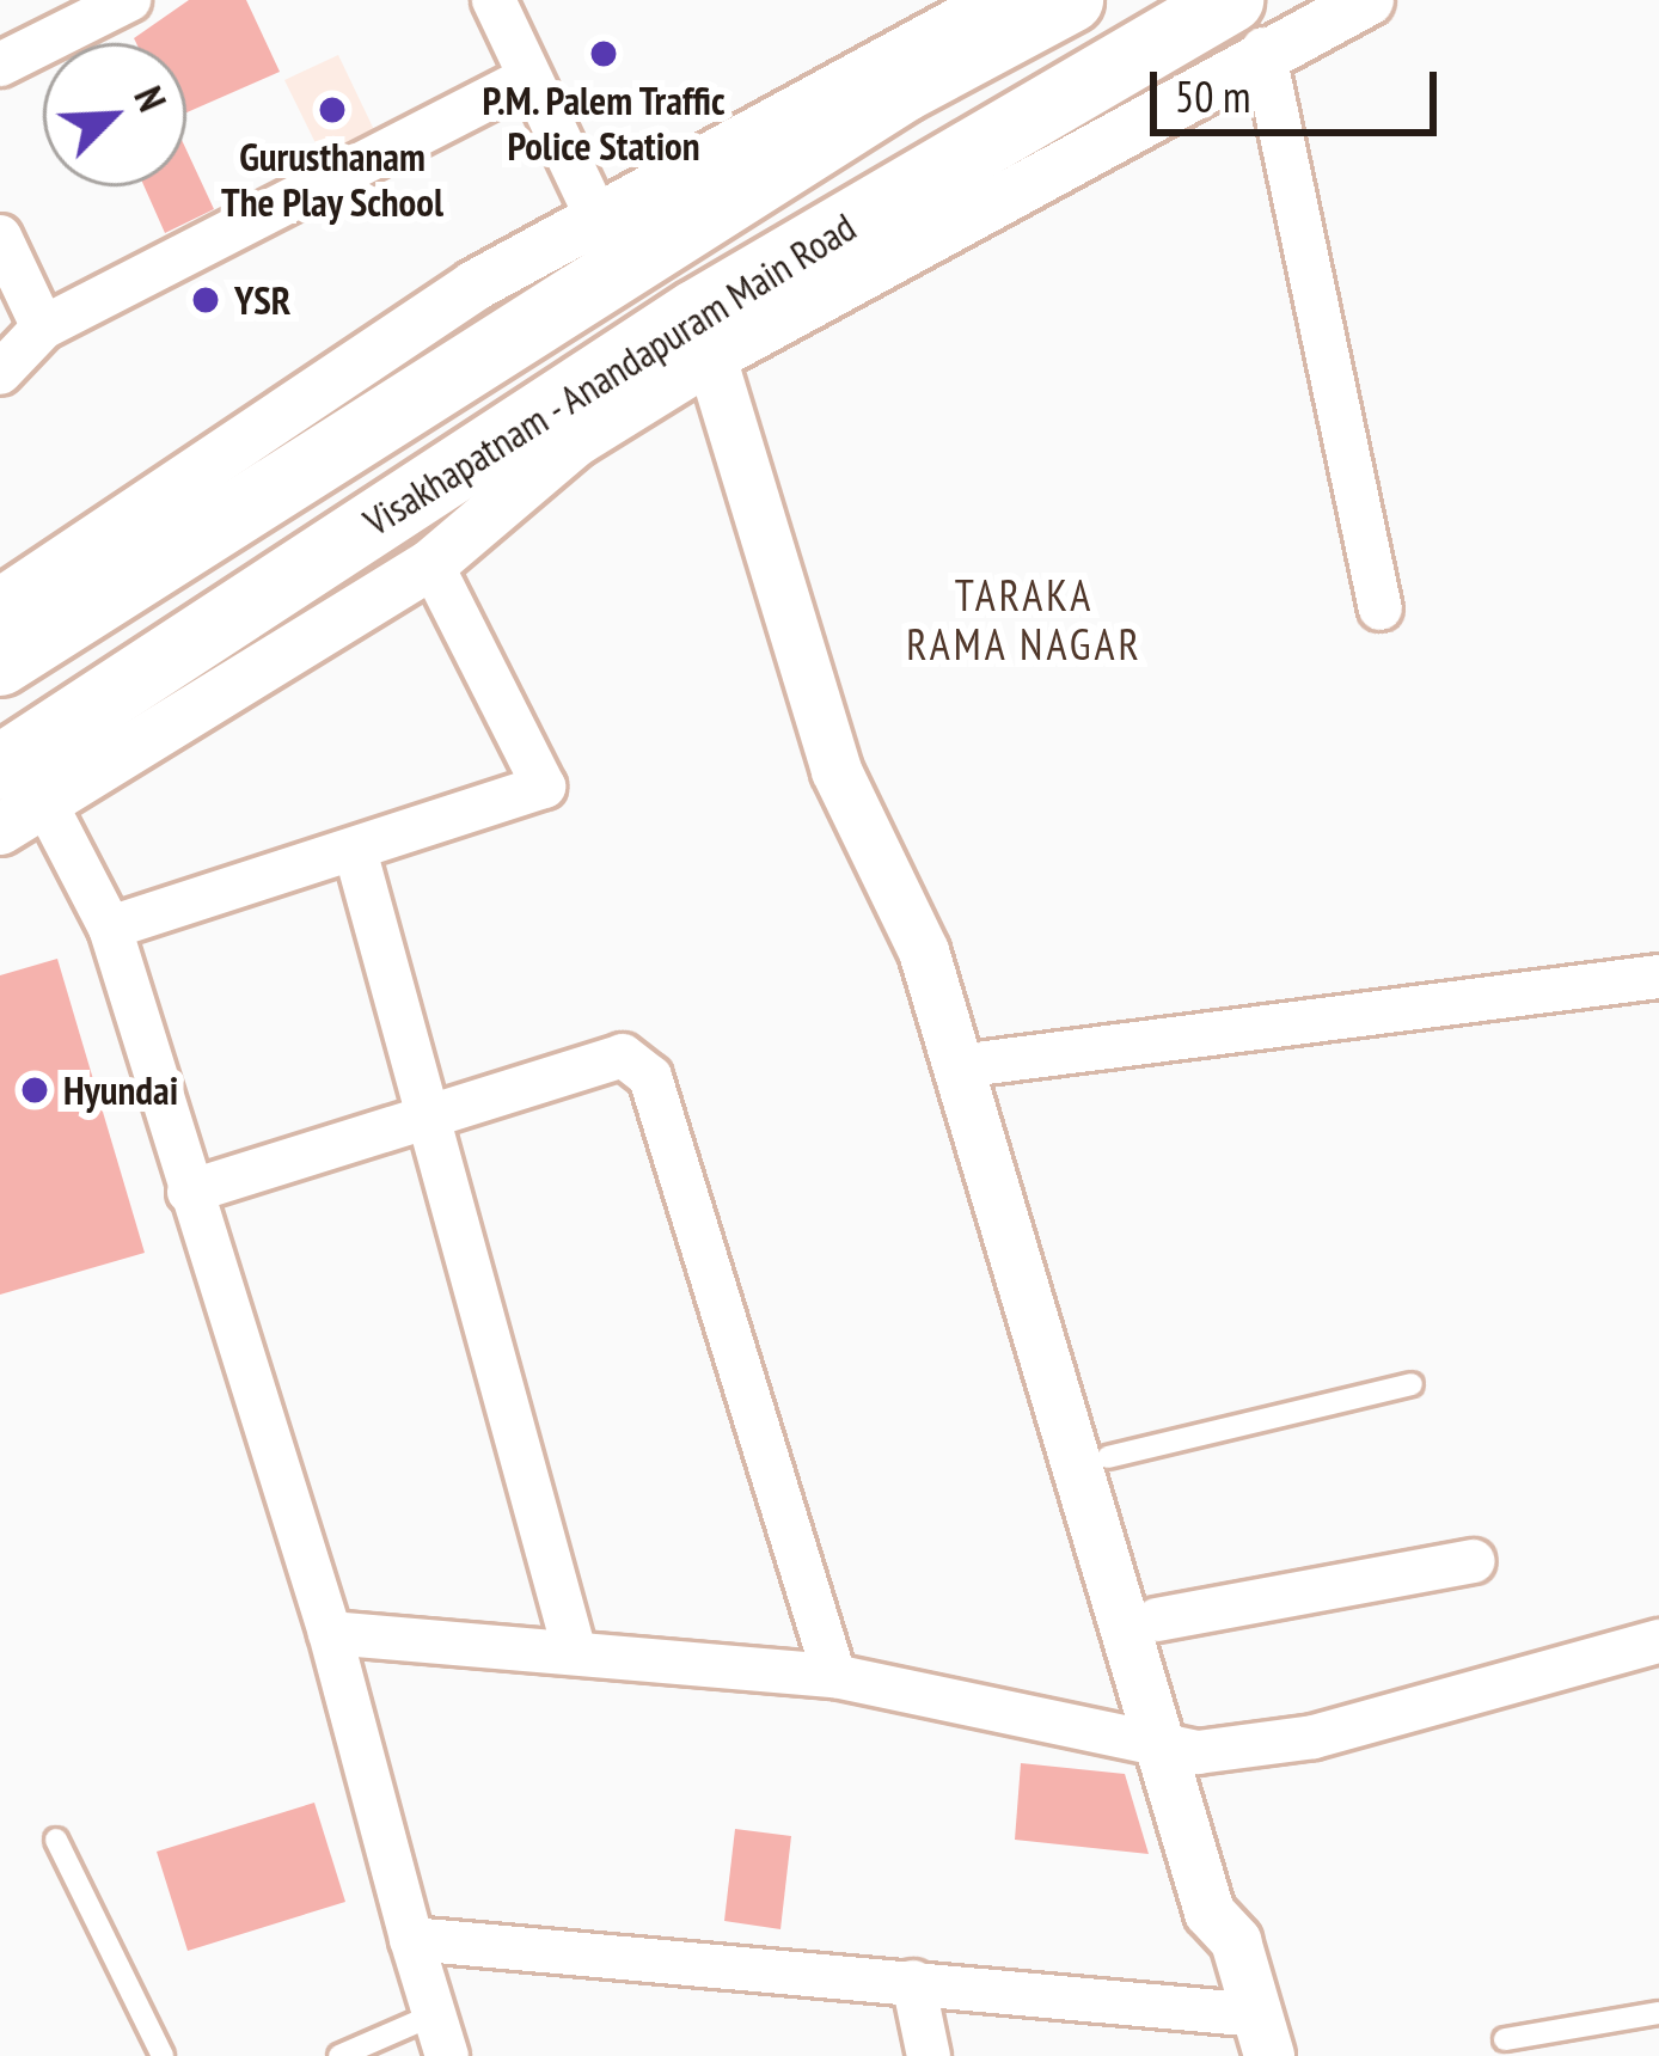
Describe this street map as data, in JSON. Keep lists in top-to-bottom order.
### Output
{
  "streets": {
    "main road": ["Visakhapatnam - Anandapuram Main Road"]
  },
  "districts": ["TARAKA RAMA NAGAR"],
  "places": [
    "P.M. Palem Traffic Police Station",
    "Gurusthanam The Play School",
    "YSR",
    "Hyundai"
  ],
  "scale_bar": "50 m",
  "north": "top right"
}
